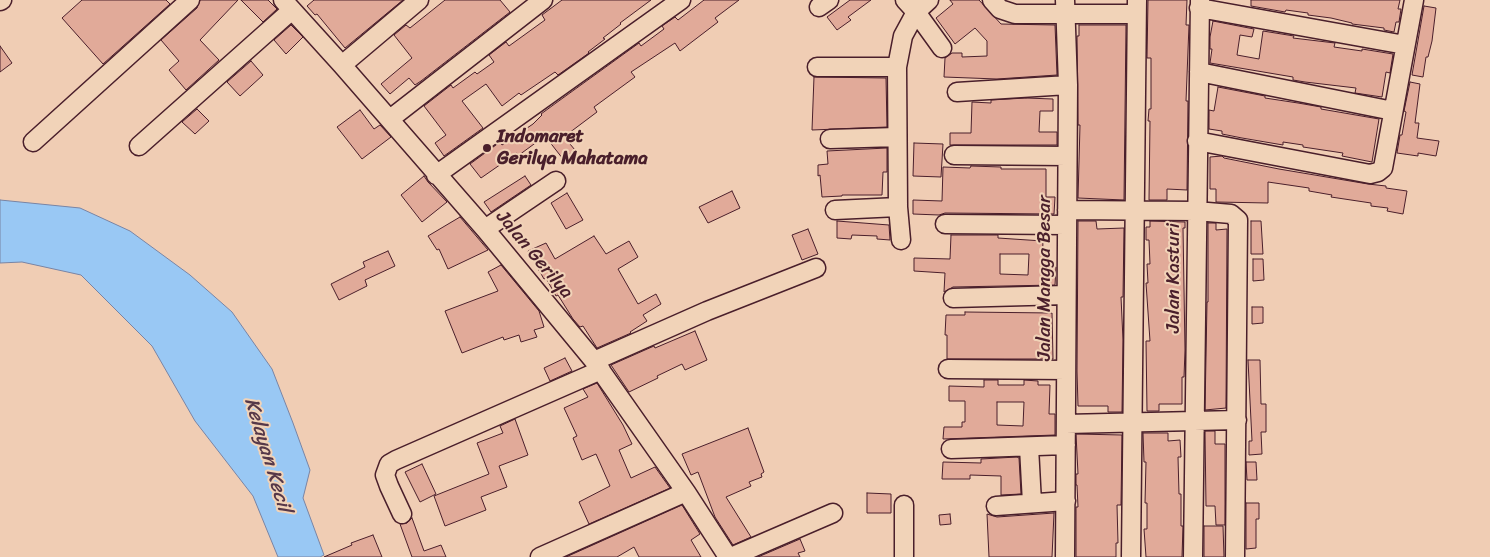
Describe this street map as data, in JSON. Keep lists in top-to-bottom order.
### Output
{
  "streets": {
    "street": ["Jalan Gerilya", "Jalan Mangga Besar", "Jalan Kasturi"]
  },
  "water": ["Kelayan Kecil"],
  "places": ["Indomaret Gerilya Mahatama"]
}
